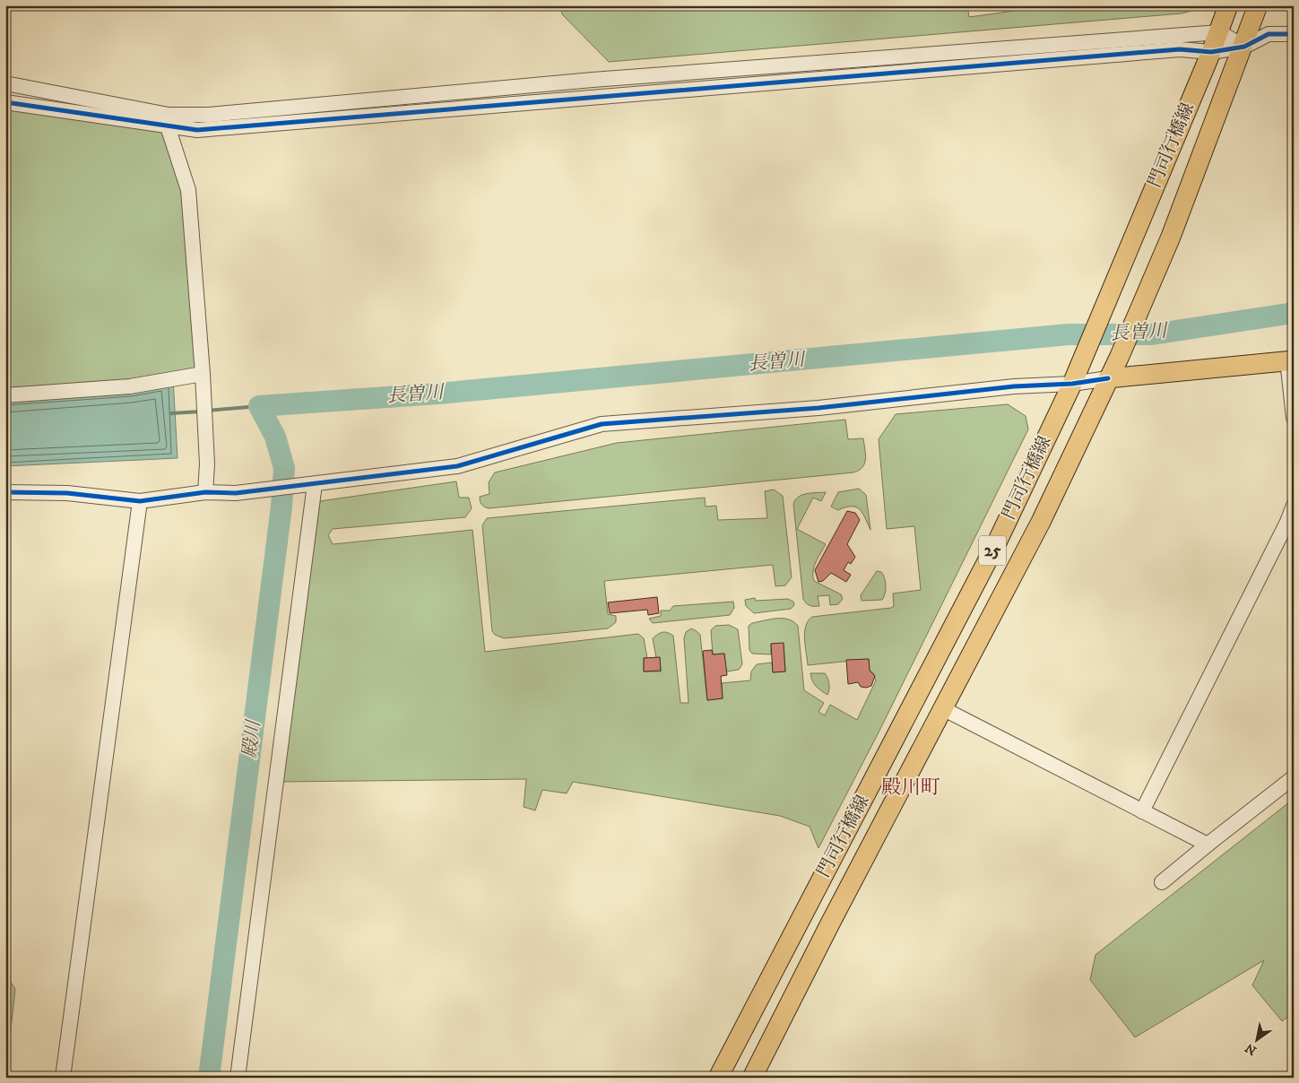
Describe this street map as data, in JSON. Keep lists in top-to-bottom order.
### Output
{
  "streets": {
    "main road": ["門司行橋線", "25"]
  },
  "districts": ["殿川町"],
  "water": ["長曽川", "殿川"],
  "north": "bottom left"
}
